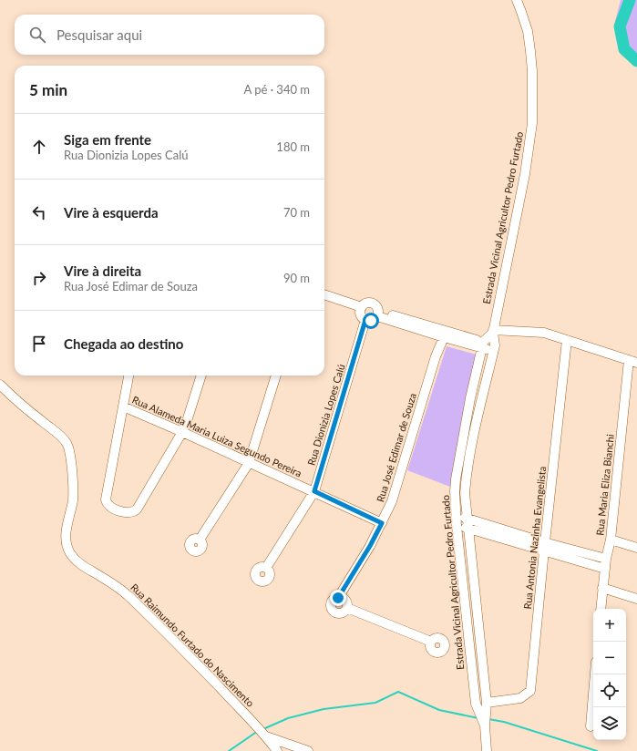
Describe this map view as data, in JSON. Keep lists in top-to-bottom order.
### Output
{
  "streets": {
    "street": [
      "Estrada Vicinal Agricultor Pedro Furtado",
      "Rua Dionizia Lopes Calú",
      "Rua Alameda Maria Luiza Segundo Pereira",
      "Rua José Edimar de Souza",
      "Rua Maria Eliza Bianchi",
      "Rua Antonia Nazinha Evangelista",
      "Rua Raimundo Furtado do Nascimento"
    ]
  },
  "crossings": [
    ["Estrada Vicinal Agricultor Pedro Furtado", "Rua Antonia Nazinha Evangelista"],
    ["Rua Dionizia Lopes Calú", "Rua Alameda Maria Luiza Segundo Pereira"],
    ["Rua Alameda Maria Luiza Segundo Pereira", "Rua José Edimar de Souza"]
  ],
  "page": {
    "search": "Pesquisar aqui",
    "heading": ["5 min", "A pé · 340 m"],
    "list": [
      ["Siga em frente", "Rua Dionizia Lopes Calú", "180 m"],
      ["Vire à esquerda", "70 m"],
      ["Vire à direita", "Rua José Edimar de Souza", "90 m"],
      "Chegada ao destino"
    ],
    "map_buttons": ["+", "−"]
  }
}
